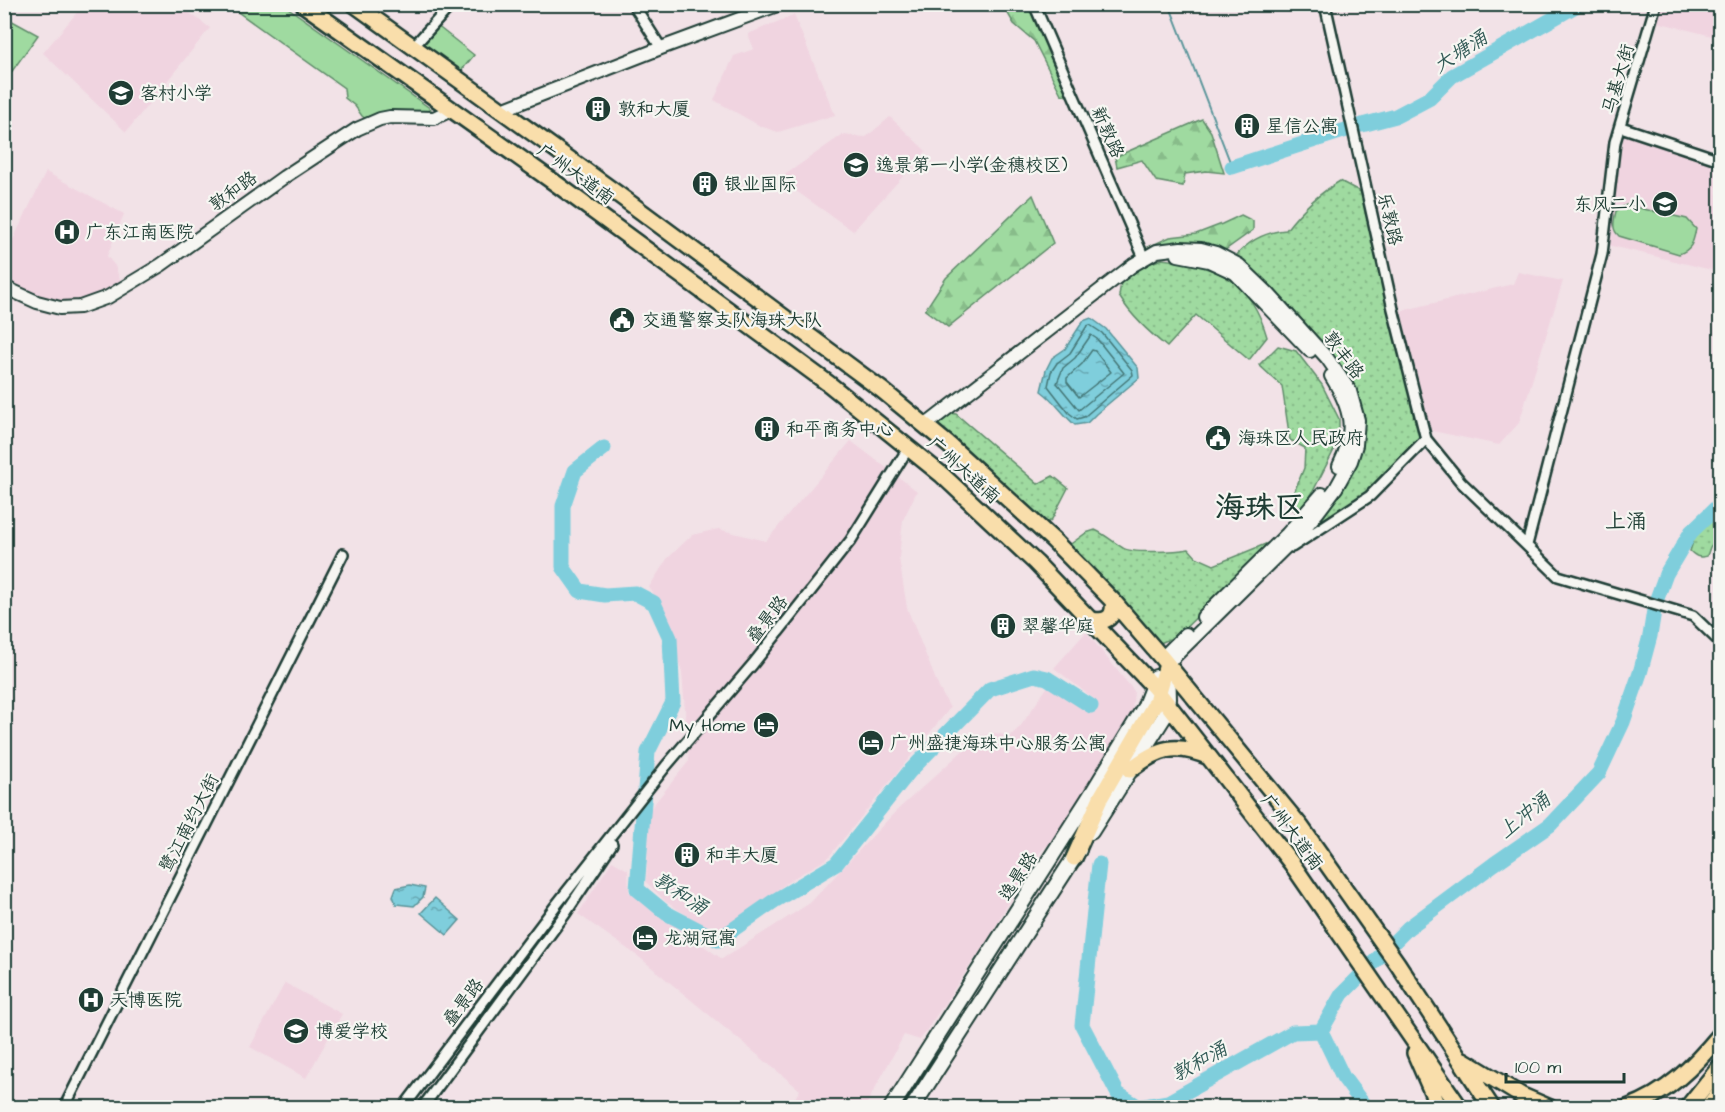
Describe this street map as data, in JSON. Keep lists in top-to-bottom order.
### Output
{
  "streets": {
    "highway": ["广州大道南"],
    "main road": ["逸景路"],
    "street": [
      "马基大街",
      "新敦路",
      "敦和路",
      "乐敦路",
      "敦丰路",
      "叠景路",
      "鹭江南约大街"
    ]
  },
  "crossings": [
    ["新敦路", "敦丰路"],
    ["广州大道南", "敦和路"],
    ["广州大道南", "敦丰路"],
    ["广州大道南", "叠景路"],
    ["广州大道南", "逸景路"]
  ],
  "districts": ["海珠区", "上涌"],
  "water": ["大塘涌", "上冲涌", "敦和涌"],
  "places": {
    "school or university": [
      "客村小学",
      "逸景第一小学(金穗校区)",
      "东风二小",
      "博爱学校"
    ],
    "building": [
      "敦和大厦",
      "星信公寓",
      "银业国际",
      "和平商务中心",
      "翠馨华庭",
      "和丰大厦"
    ],
    "hospital": ["广东江南医院", "天博医院"],
    "public building": ["交通警察支队海珠大队", "海珠区人民政府"],
    "hotel": ["My Home", "广州盛捷海珠中心服务公寓", "龙湖冠寓"]
  },
  "scale_bar": "100 m"
}
